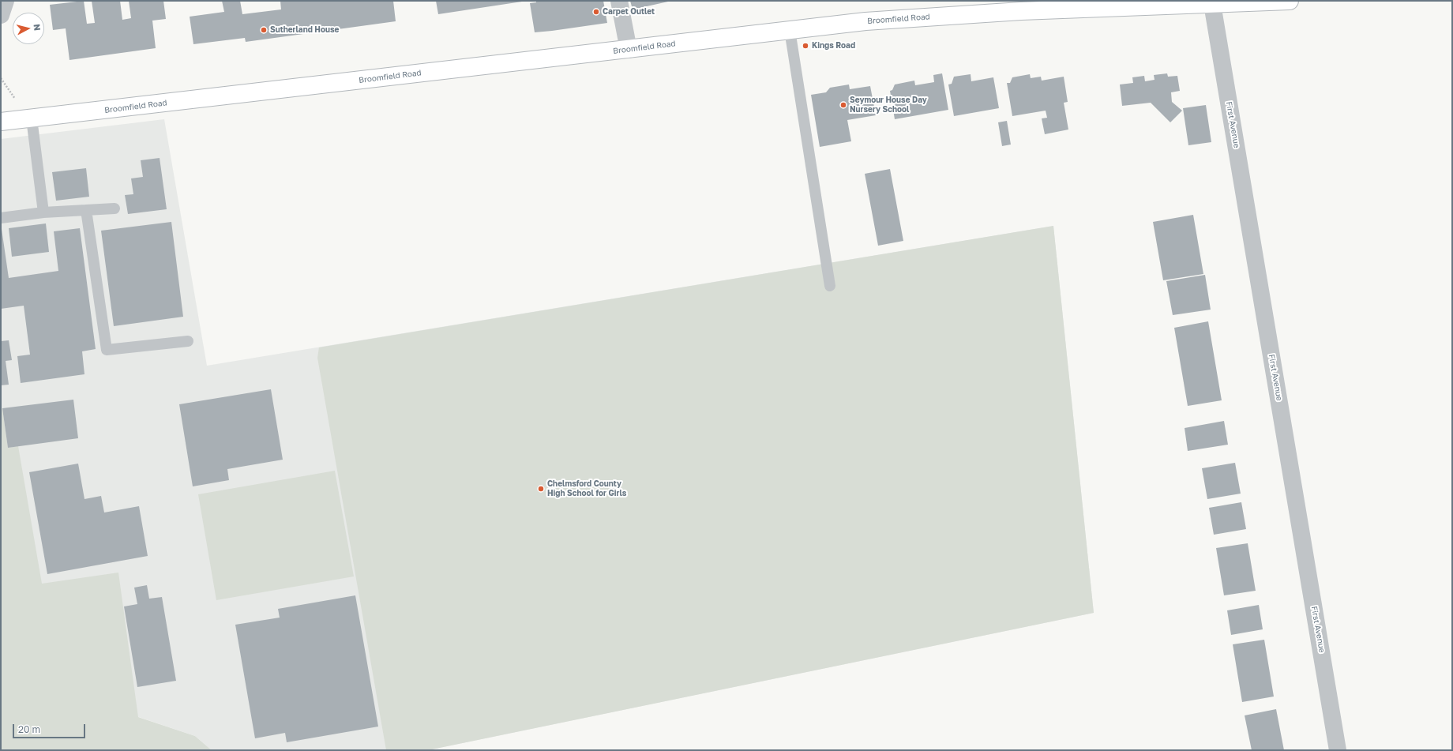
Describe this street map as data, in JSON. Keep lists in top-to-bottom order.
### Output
{
  "streets": {
    "main road": ["Broomfield Road"],
    "street": ["First Avenue"]
  },
  "crossings": [
    ["Broomfield Road", "First Avenue"]
  ],
  "places": [
    "Carpet Outlet",
    "Sutherland House",
    "Kings Road",
    "Seymour House Day Nursery School",
    "Chelmsford County High School for Girls"
  ],
  "scale_bar": "20 m",
  "north": "right"
}
